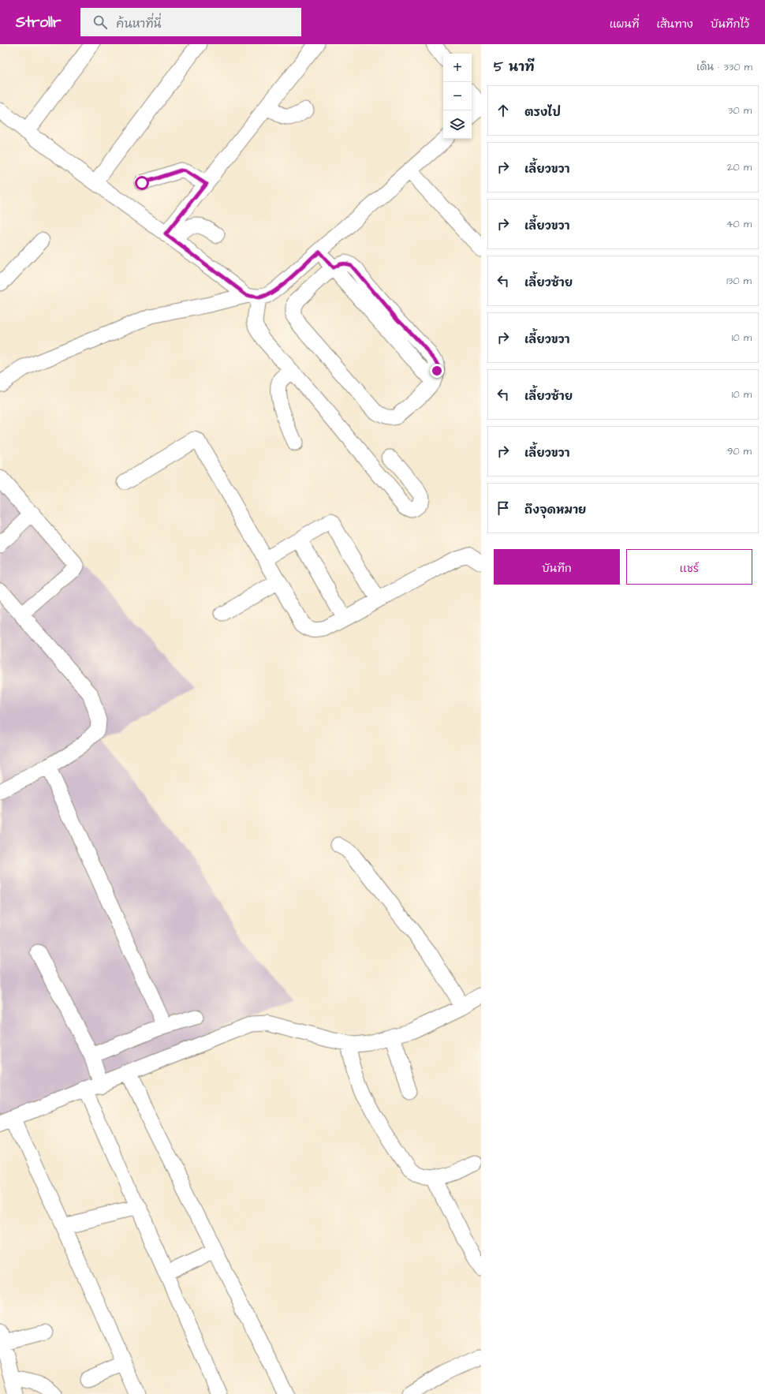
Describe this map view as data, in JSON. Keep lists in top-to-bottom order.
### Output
{
  "page": {
    "header": "Strollr",
    "search": "ค้นหาที่นี่",
    "nav": ["แผนที่", "เส้นทาง", "บันทึกไว้"],
    "heading": ["5 นาที", "เดิน · 330 m"],
    "map_buttons": ["+", "−"],
    "list": [
      ["ตรงไป", "30 m"],
      ["เลี้ยวขวา", "20 m"],
      ["เลี้ยวขวา", "40 m"],
      ["เลี้ยวซ้าย", "130 m"],
      ["เลี้ยวขวา", "10 m"],
      ["เลี้ยวซ้าย", "10 m"],
      ["เลี้ยวขวา", "90 m"],
      "ถึงจุดหมาย"
    ],
    "buttons": ["บันทึก", "แชร์"]
  }
}
